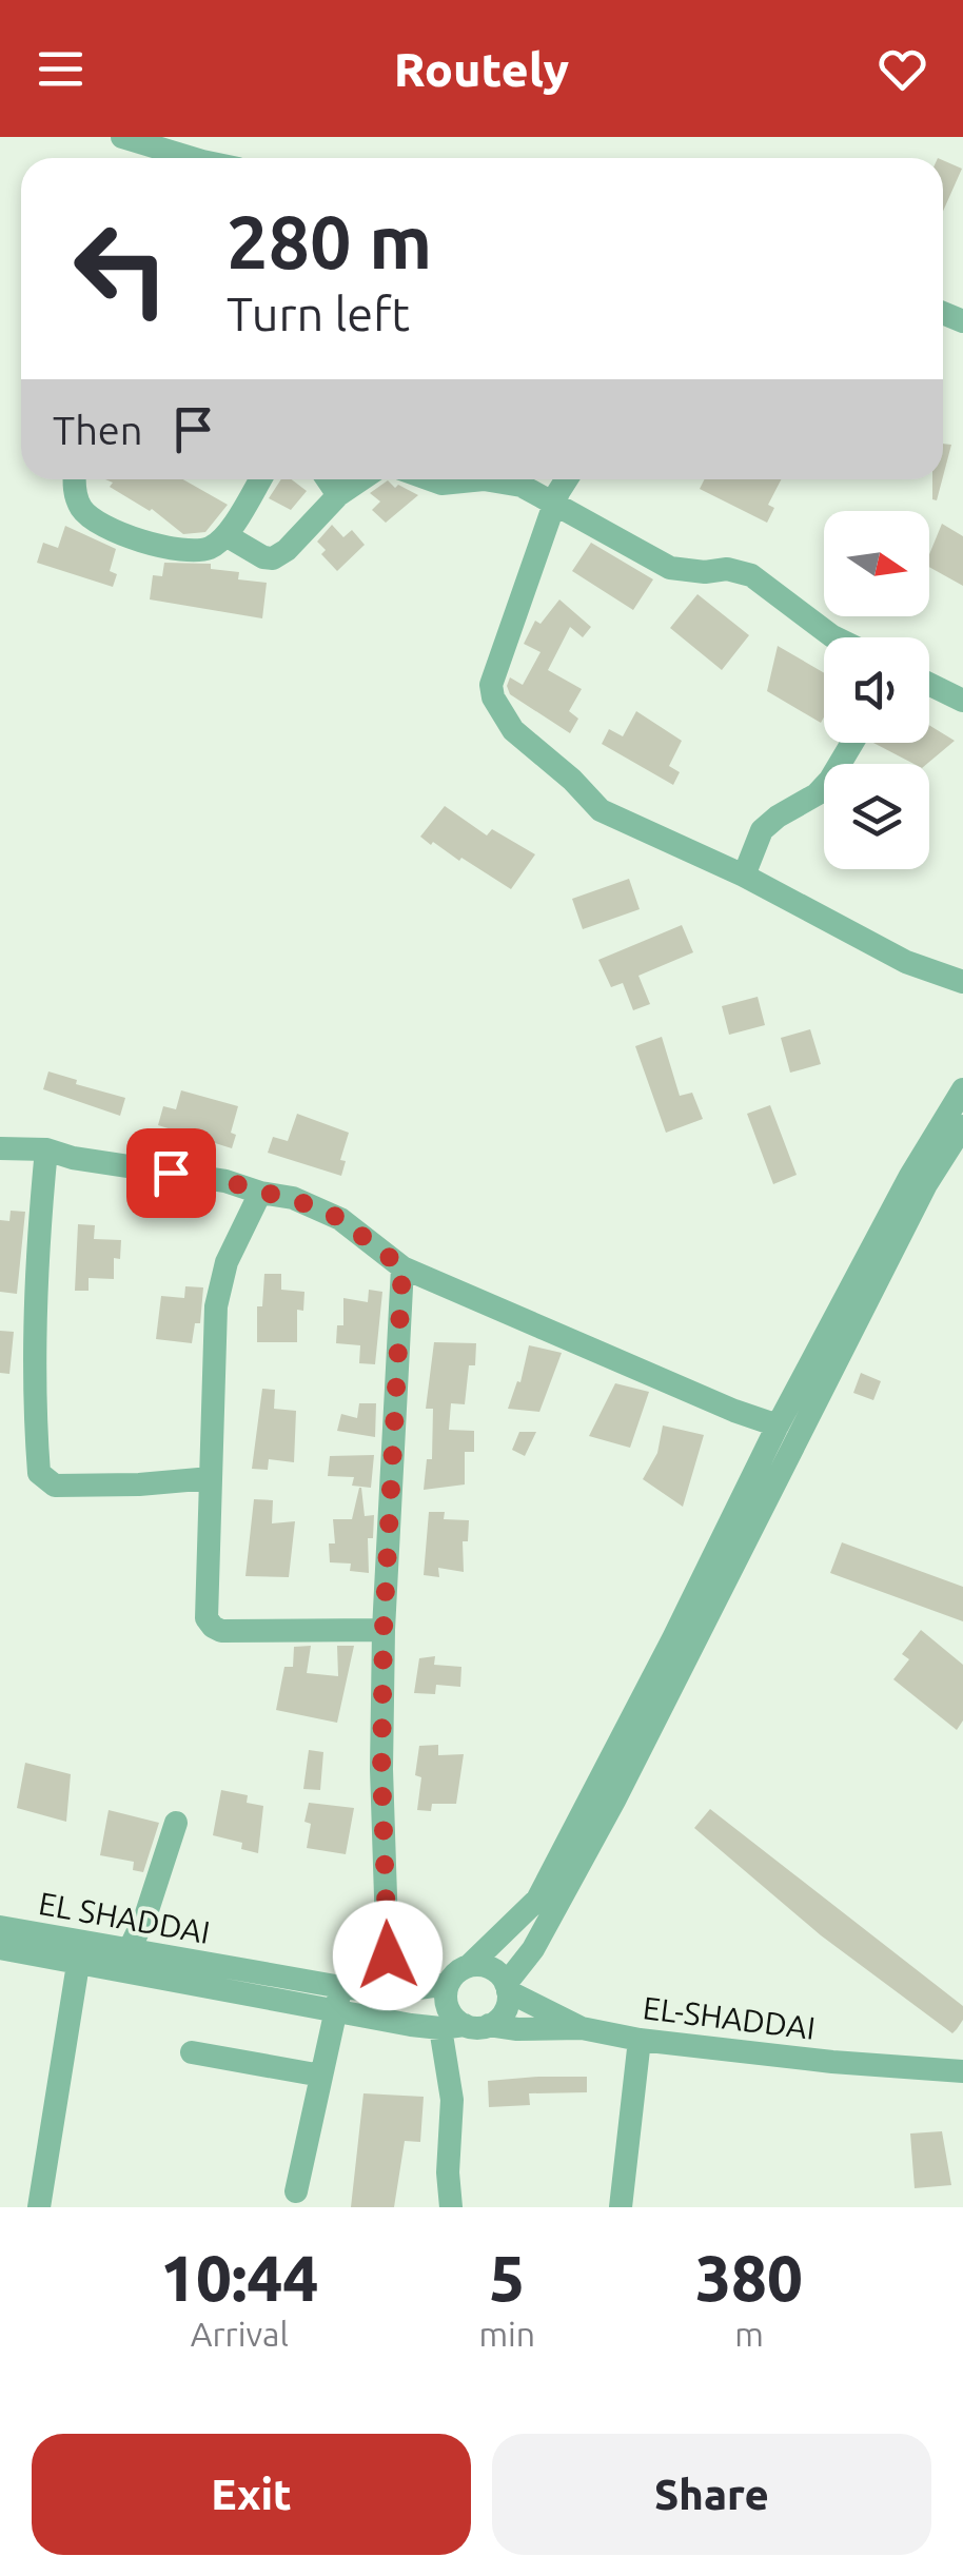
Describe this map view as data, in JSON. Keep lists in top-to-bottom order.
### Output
{
  "streets": {
    "street": ["EL SHADDAI", "EL-SHADDAI"]
  },
  "crossings": [
    ["EL SHADDAI", "EL-SHADDAI"]
  ],
  "north": "right",
  "page": {
    "header": "Routely",
    "turn": ["280 m", "Turn left"],
    "then": "Then",
    "eta": [
      "10:44",
      "Arrival",
      "5",
      "min",
      "380",
      "m"
    ],
    "buttons": ["Exit", "Share"]
  }
}
